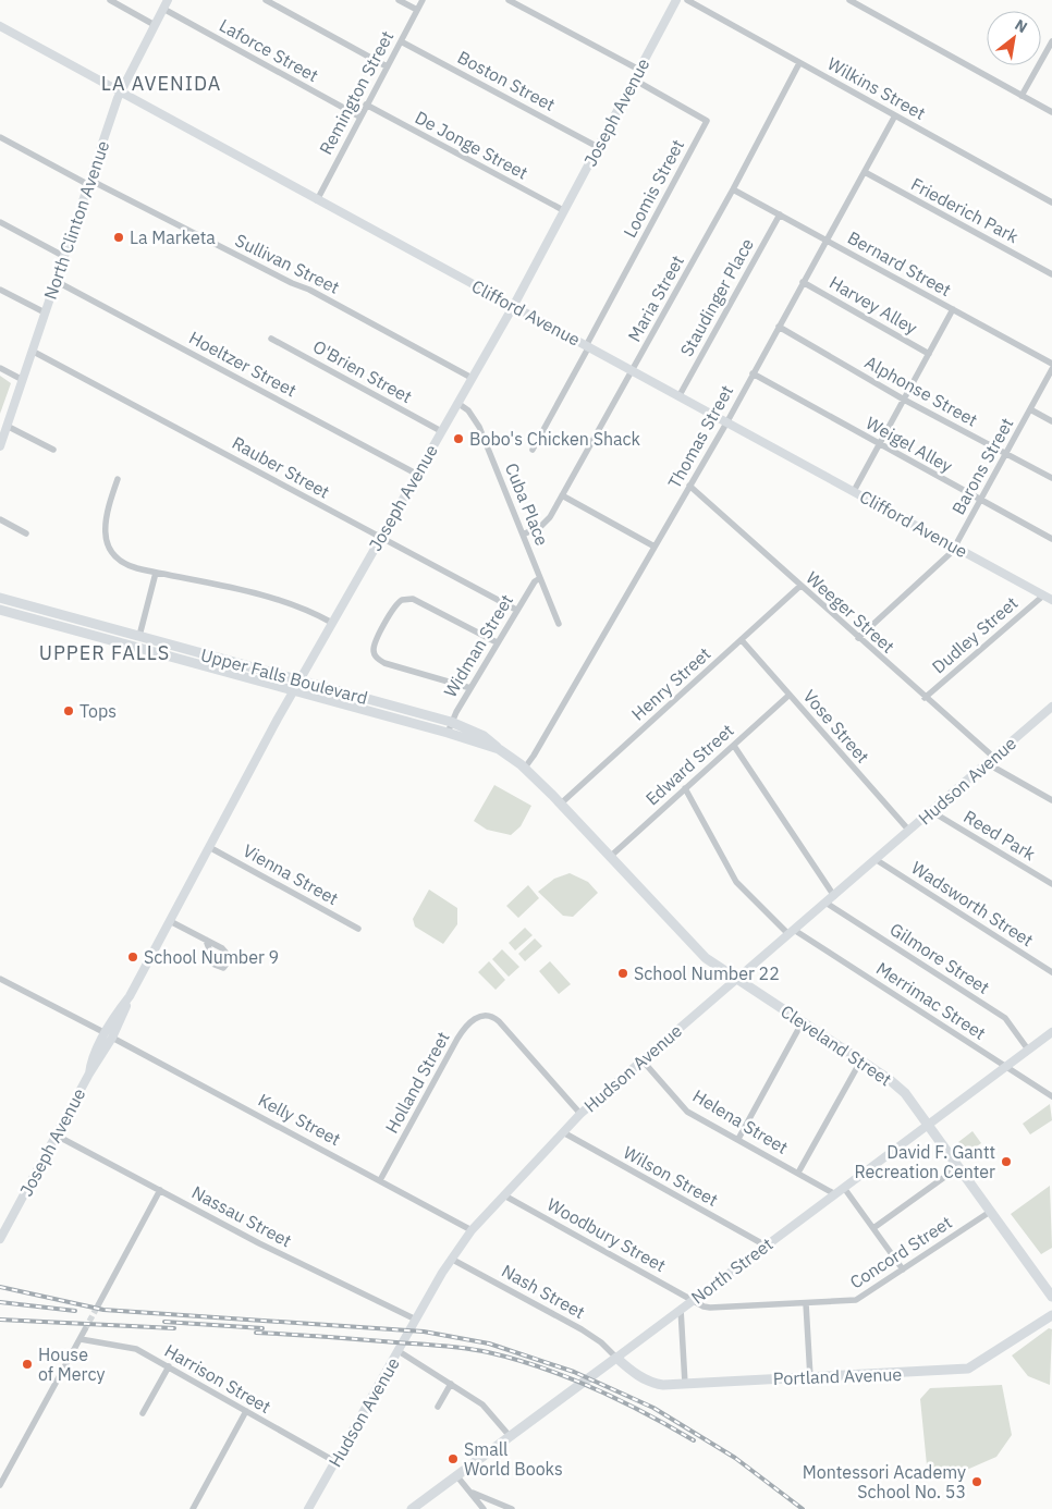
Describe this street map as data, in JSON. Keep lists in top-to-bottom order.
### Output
{
  "streets": {
    "main road": [
      "Joseph Avenue",
      "North Clinton Avenue",
      "Clifford Avenue",
      "Upper Falls Boulevard",
      "Hudson Avenue",
      "Cleveland Street",
      "North Street",
      "Portland Avenue"
    ],
    "street": [
      "Laforce Street",
      "Boston Street",
      "Wilkins Street",
      "Remington Street",
      "De Jonge Street",
      "Loomis Street",
      "Friederich Park",
      "Sullivan Street",
      "Bernard Street",
      "Staudinger Place",
      "Maria Street",
      "Harvey Alley",
      "Hoeltzer Street",
      "O'Brien Street",
      "Alphonse Street",
      "Thomas Street",
      "Weigel Alley",
      "Barons Street",
      "Rauber Street",
      "Cuba Place",
      "Weeger Street",
      "Dudley Street",
      "Widman Street",
      "Henry Street",
      "Vose Street",
      "Edward Street",
      "Reed Park",
      "Vienna Street",
      "Wadsworth Street",
      "Gilmore Street",
      "Merrimac Street",
      "Holland Street",
      "Kelly Street",
      "Helena Street",
      "Wilson Street",
      "Nassau Street",
      "Woodbury Street",
      "Concord Street",
      "Nash Street",
      "Harrison Street"
    ]
  },
  "crossings": [
    ["Laforce Street", "Remington Street"],
    ["Laforce Street", "North Clinton Avenue"],
    ["Boston Street", "Remington Street"],
    ["Boston Street", "Joseph Avenue"],
    ["Wilkins Street", "Maria Street"],
    ["Wilkins Street", "Thomas Street"],
    ["Remington Street", "De Jonge Street"],
    ["Remington Street", "Clifford Avenue"],
    ["Joseph Avenue", "De Jonge Street"],
    ["Joseph Avenue", "Loomis Street"],
    ["Joseph Avenue", "Sullivan Street"],
    ["Joseph Avenue", "Clifford Avenue"],
    ["Joseph Avenue", "Hoeltzer Street"],
    ["Joseph Avenue", "O'Brien Street"],
    ["Joseph Avenue", "Rauber Street"],
    ["Joseph Avenue", "Cuba Place"],
    ["Joseph Avenue", "Upper Falls Boulevard"],
    ["Joseph Avenue", "Vienna Street"],
    ["Joseph Avenue", "Kelly Street"],
    ["Joseph Avenue", "Nassau Street"],
    ["Loomis Street", "Clifford Avenue"],
    ["Friederich Park", "Thomas Street"],
    ["North Clinton Avenue", "Sullivan Street"],
    ["North Clinton Avenue", "Clifford Avenue"],
    ["North Clinton Avenue", "Hoeltzer Street"],
    ["North Clinton Avenue", "Rauber Street"],
    ["Bernard Street", "Staudinger Place"],
    ["Bernard Street", "Maria Street"],
    ["Bernard Street", "Thomas Street"],
    ["Staudinger Place", "Clifford Avenue"],
    ["Maria Street", "Clifford Avenue"],
    ["Maria Street", "Cuba Place"],
    ["Harvey Alley", "Thomas Street"],
    ["Clifford Avenue", "Thomas Street"],
    ["Clifford Avenue", "Barons Street"],
    ["Clifford Avenue", "Dudley Street"],
    ["Alphonse Street", "Thomas Street"],
    ["Alphonse Street", "Barons Street"],
    ["Thomas Street", "Weigel Alley"],
    ["Thomas Street", "Weeger Street"],
    ["Thomas Street", "Upper Falls Boulevard"],
    ["Weigel Alley", "Barons Street"],
    ["Barons Street", "Weeger Street"],
    ["Rauber Street", "Widman Street"],
    ["Cuba Place", "Widman Street"],
    ["Weeger Street", "Dudley Street"],
    ["Weeger Street", "Henry Street"],
    ["Weeger Street", "Hudson Avenue"],
    ["Widman Street", "Upper Falls Boulevard"],
    ["Upper Falls Boulevard", "Henry Street"],
    ["Upper Falls Boulevard", "Edward Street"],
    ["Upper Falls Boulevard", "Hudson Avenue"],
    ["Upper Falls Boulevard", "Cleveland Street"],
    ["Henry Street", "Vose Street"],
    ["Vose Street", "Edward Street"],
    ["Vose Street", "Hudson Avenue"],
    ["Edward Street", "Merrimac Street"],
    ["Hudson Avenue", "Reed Park"],
    ["Hudson Avenue", "Wadsworth Street"],
    ["Hudson Avenue", "Gilmore Street"],
    ["Hudson Avenue", "Merrimac Street"],
    ["Hudson Avenue", "Cleveland Street"],
    ["Hudson Avenue", "Holland Street"],
    ["Hudson Avenue", "Kelly Street"],
    ["Hudson Avenue", "Helena Street"],
    ["Hudson Avenue", "Wilson Street"],
    ["Hudson Avenue", "Nassau Street"],
    ["Hudson Avenue", "Woodbury Street"],
    ["Hudson Avenue", "Nash Street"],
    ["Hudson Avenue", "Harrison Street"],
    ["Gilmore Street", "North Street"],
    ["Merrimac Street", "North Street"],
    ["Cleveland Street", "Concord Street"],
    ["Cleveland Street", "North Street"],
    ["Holland Street", "Kelly Street"],
    ["Helena Street", "North Street"],
    ["Wilson Street", "North Street"],
    ["Woodbury Street", "Concord Street"],
    ["Woodbury Street", "North Street"],
    ["Concord Street", "North Street"],
    ["North Street", "Nash Street"],
    ["North Street", "Portland Avenue"],
    ["Nash Street", "Portland Avenue"]
  ],
  "districts": ["LA AVENIDA", "UPPER FALLS"],
  "places": [
    "La Marketa",
    "Bobo's Chicken Shack",
    "Tops",
    "School Number 9",
    "School Number 22",
    "David F. Gantt Recreation Center",
    "House of Mercy",
    "Small World Books",
    "Montessori Academy School No. 53"
  ],
  "north": "top right"
}
